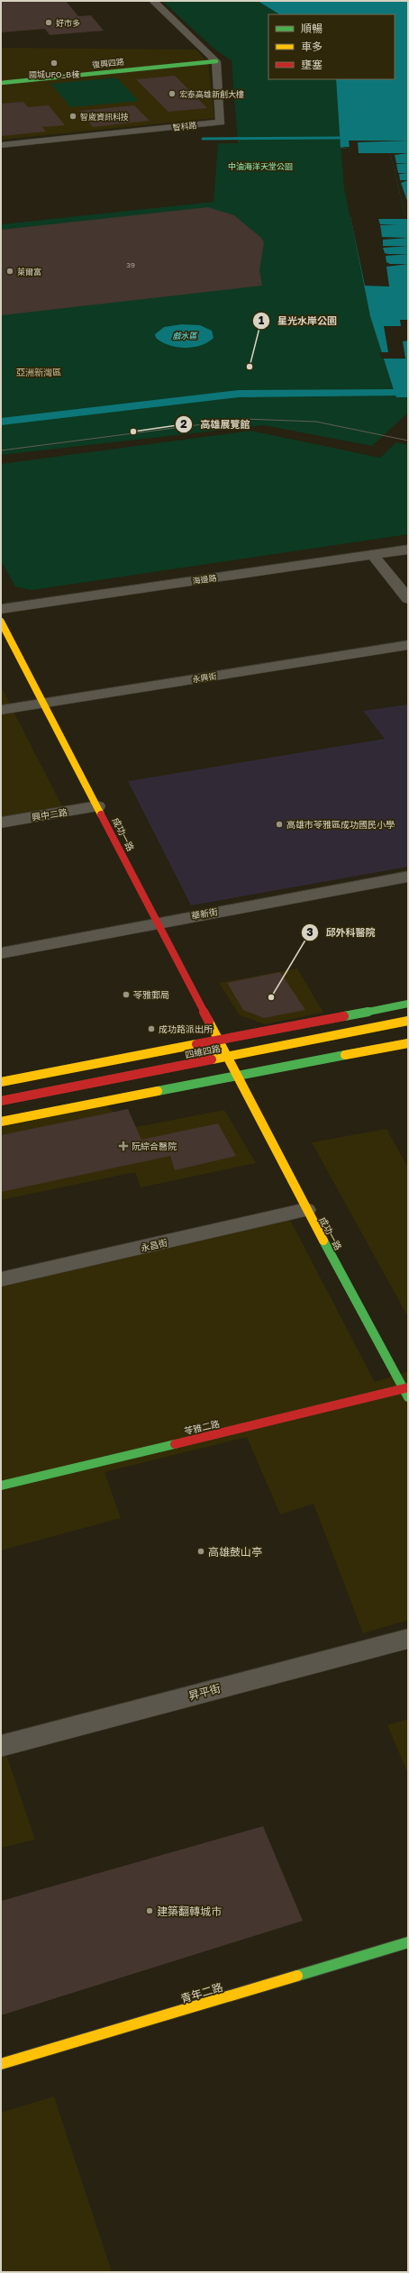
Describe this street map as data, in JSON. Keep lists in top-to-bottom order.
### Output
{
  "streets": {
    "street": [
      "復興四路",
      "智科路",
      "海邊路",
      "永興街",
      "興中二路",
      "成功一路",
      "華新街",
      "四維四路",
      "永昌街",
      "苓雅二路",
      "昇平街",
      "青年二路"
    ]
  },
  "crossings": [
    ["復興四路", "智科路"],
    ["永興街", "成功一路"],
    ["興中二路", "成功一路"],
    ["成功一路", "華新街"],
    ["成功一路", "四維四路"],
    ["成功一路", "永昌街"],
    ["成功一路", "苓雅二路"]
  ],
  "districts": ["亞洲新灣區"],
  "water": ["戲水區"],
  "parks": ["中油海洋天堂公園"],
  "places": {
    "other": [
      "好市多",
      "國城UFO_B棟",
      "宏泰高雄新創大樓",
      "智崴資訊科技",
      "萊爾富",
      "星光水岸公園",
      "高雄展覽館",
      "高雄市苓雅區成功國民小學",
      "苓雅郵局",
      "邱外科醫院",
      "成功路派出所",
      "高雄鼓山亭",
      "建築翻轉城市"
    ],
    "health": ["阮綜合醫院"]
  },
  "house_numbers": ["39"],
  "legend": ["順暢", "車多", "壅塞"]
}
